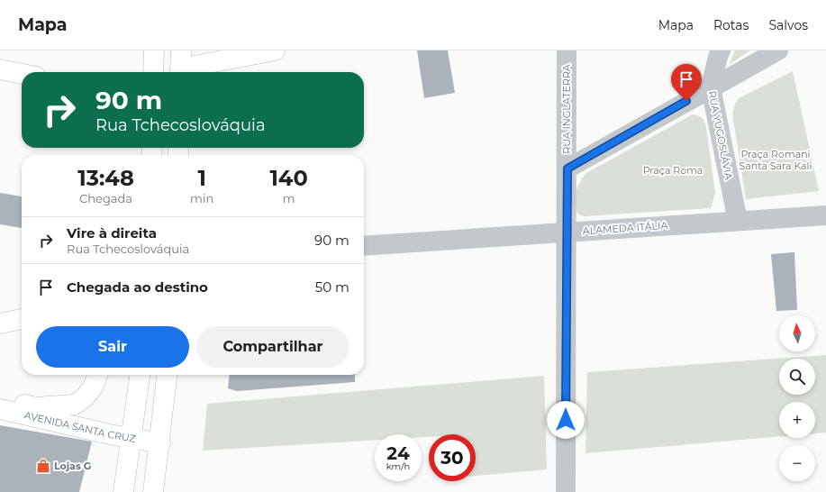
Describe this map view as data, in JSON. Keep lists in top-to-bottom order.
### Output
{
  "streets": {
    "main road": ["AVENIDA SANTA CRUZ"],
    "street": ["RUA INGLATERRA", "RUA YUGOSLÁVIA", "ALAMEDA ITÁLIA"]
  },
  "crossings": [
    ["RUA INGLATERRA", "ALAMEDA ITÁLIA"],
    ["RUA YUGOSLÁVIA", "ALAMEDA ITÁLIA"]
  ],
  "parks": ["Praça Romani Santa Sara Kali", "Praça Roma"],
  "places": {
    "shop": ["Lojas G"]
  },
  "north": "top",
  "page": {
    "header": "Mapa",
    "nav": ["Mapa", "Rotas", "Salvos"],
    "turn": ["90 m", "Rua Tchecoslováquia"],
    "eta": [
      "13:48",
      "Chegada",
      "1",
      "min",
      "140",
      "m"
    ],
    "list": [
      {
        "name": "Vire à direita",
        "note": "Rua Tchecoslováquia",
        "value": "90 m"
      },
      {
        "name": "Chegada ao destino",
        "value": "50 m"
      }
    ],
    "map_buttons": ["+", "−"],
    "buttons": ["Sair", "Compartilhar"],
    "speed": "24 km/h",
    "limit": "30"
  }
}
